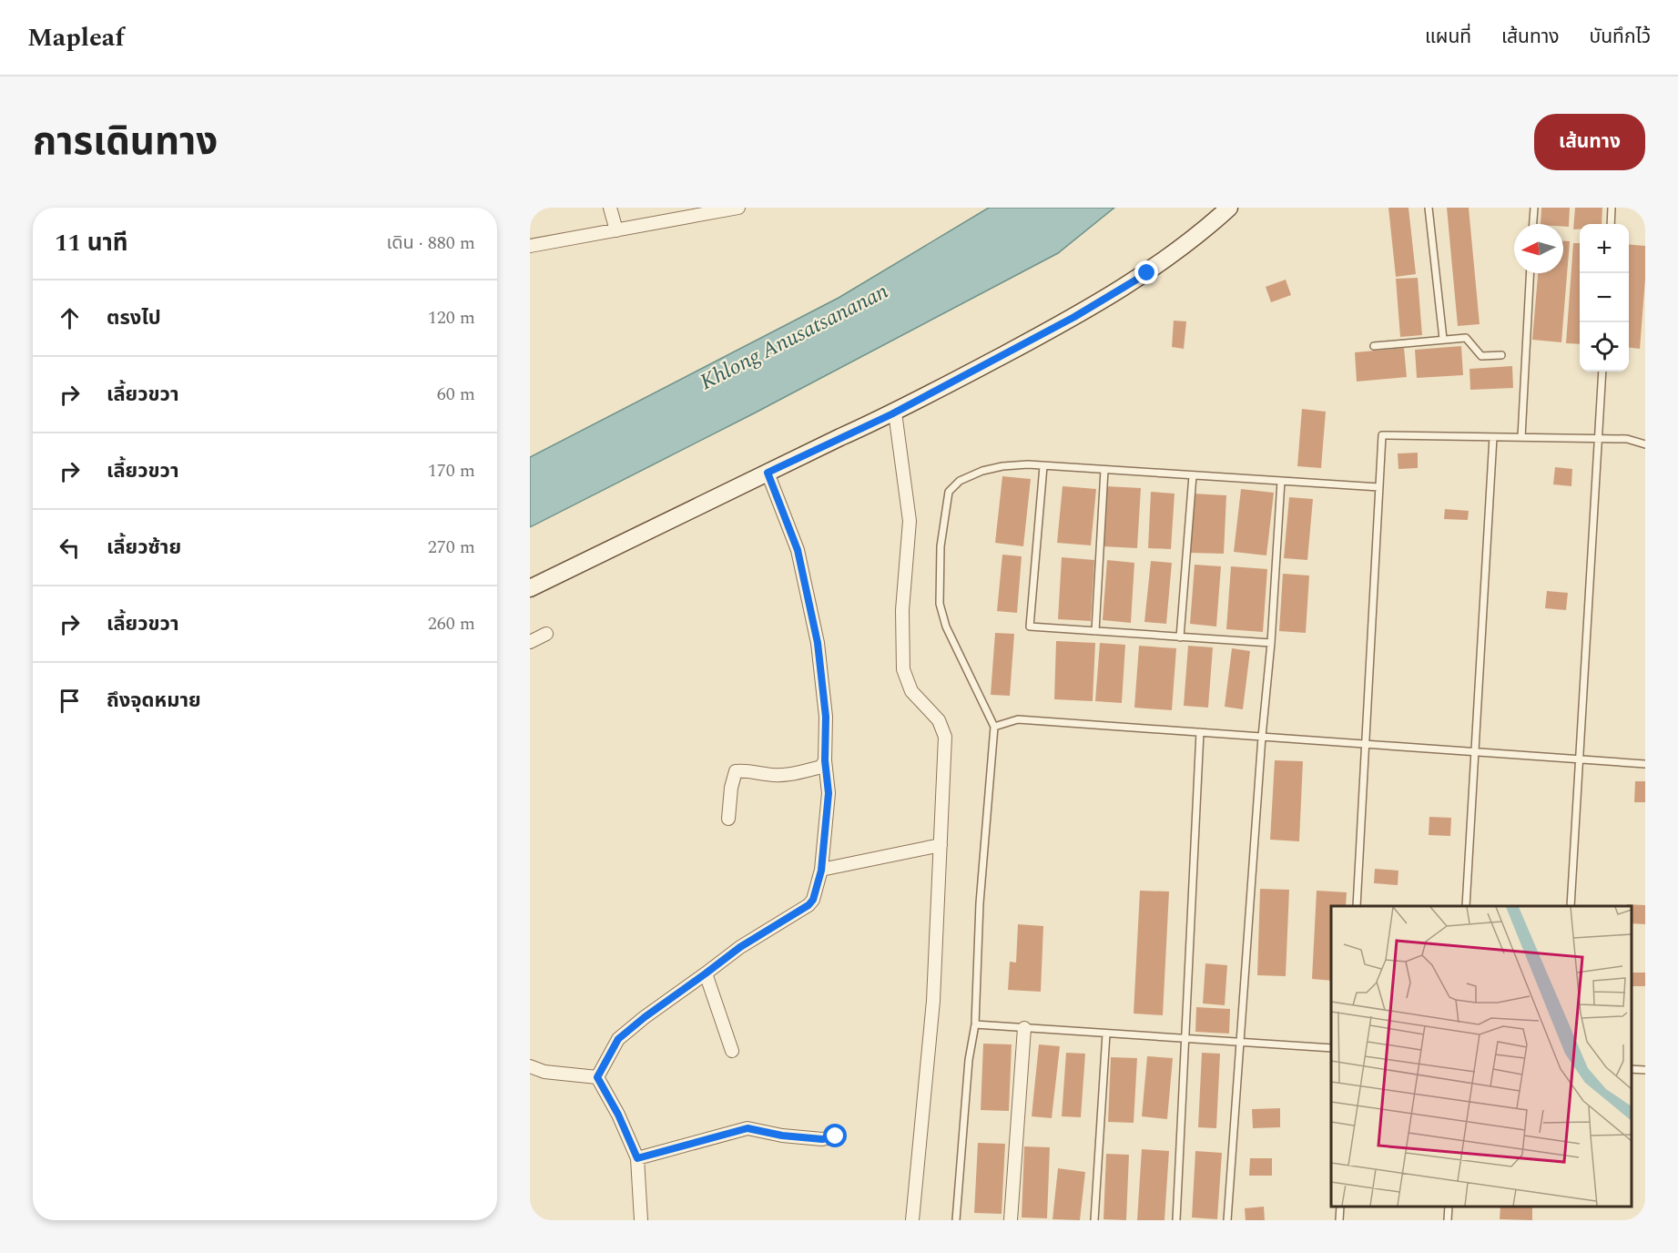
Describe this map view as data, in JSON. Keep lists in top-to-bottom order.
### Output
{
  "water": ["Khlong Anusatsananan"],
  "north": "left",
  "page": {
    "header": "Mapleaf",
    "nav": ["แผนที่", "เส้นทาง", "บันทึกไว้"],
    "title": "การเดินทาง",
    "buttons": "เส้นทาง",
    "heading": ["11 นาที", "เดิน · 880 m"],
    "map_buttons": ["+", "−"],
    "list": [
      ["ตรงไป", "120 m"],
      ["เลี้ยวขวา", "60 m"],
      ["เลี้ยวขวา", "170 m"],
      ["เลี้ยวซ้าย", "270 m"],
      ["เลี้ยวขวา", "260 m"],
      "ถึงจุดหมาย"
    ]
  }
}
